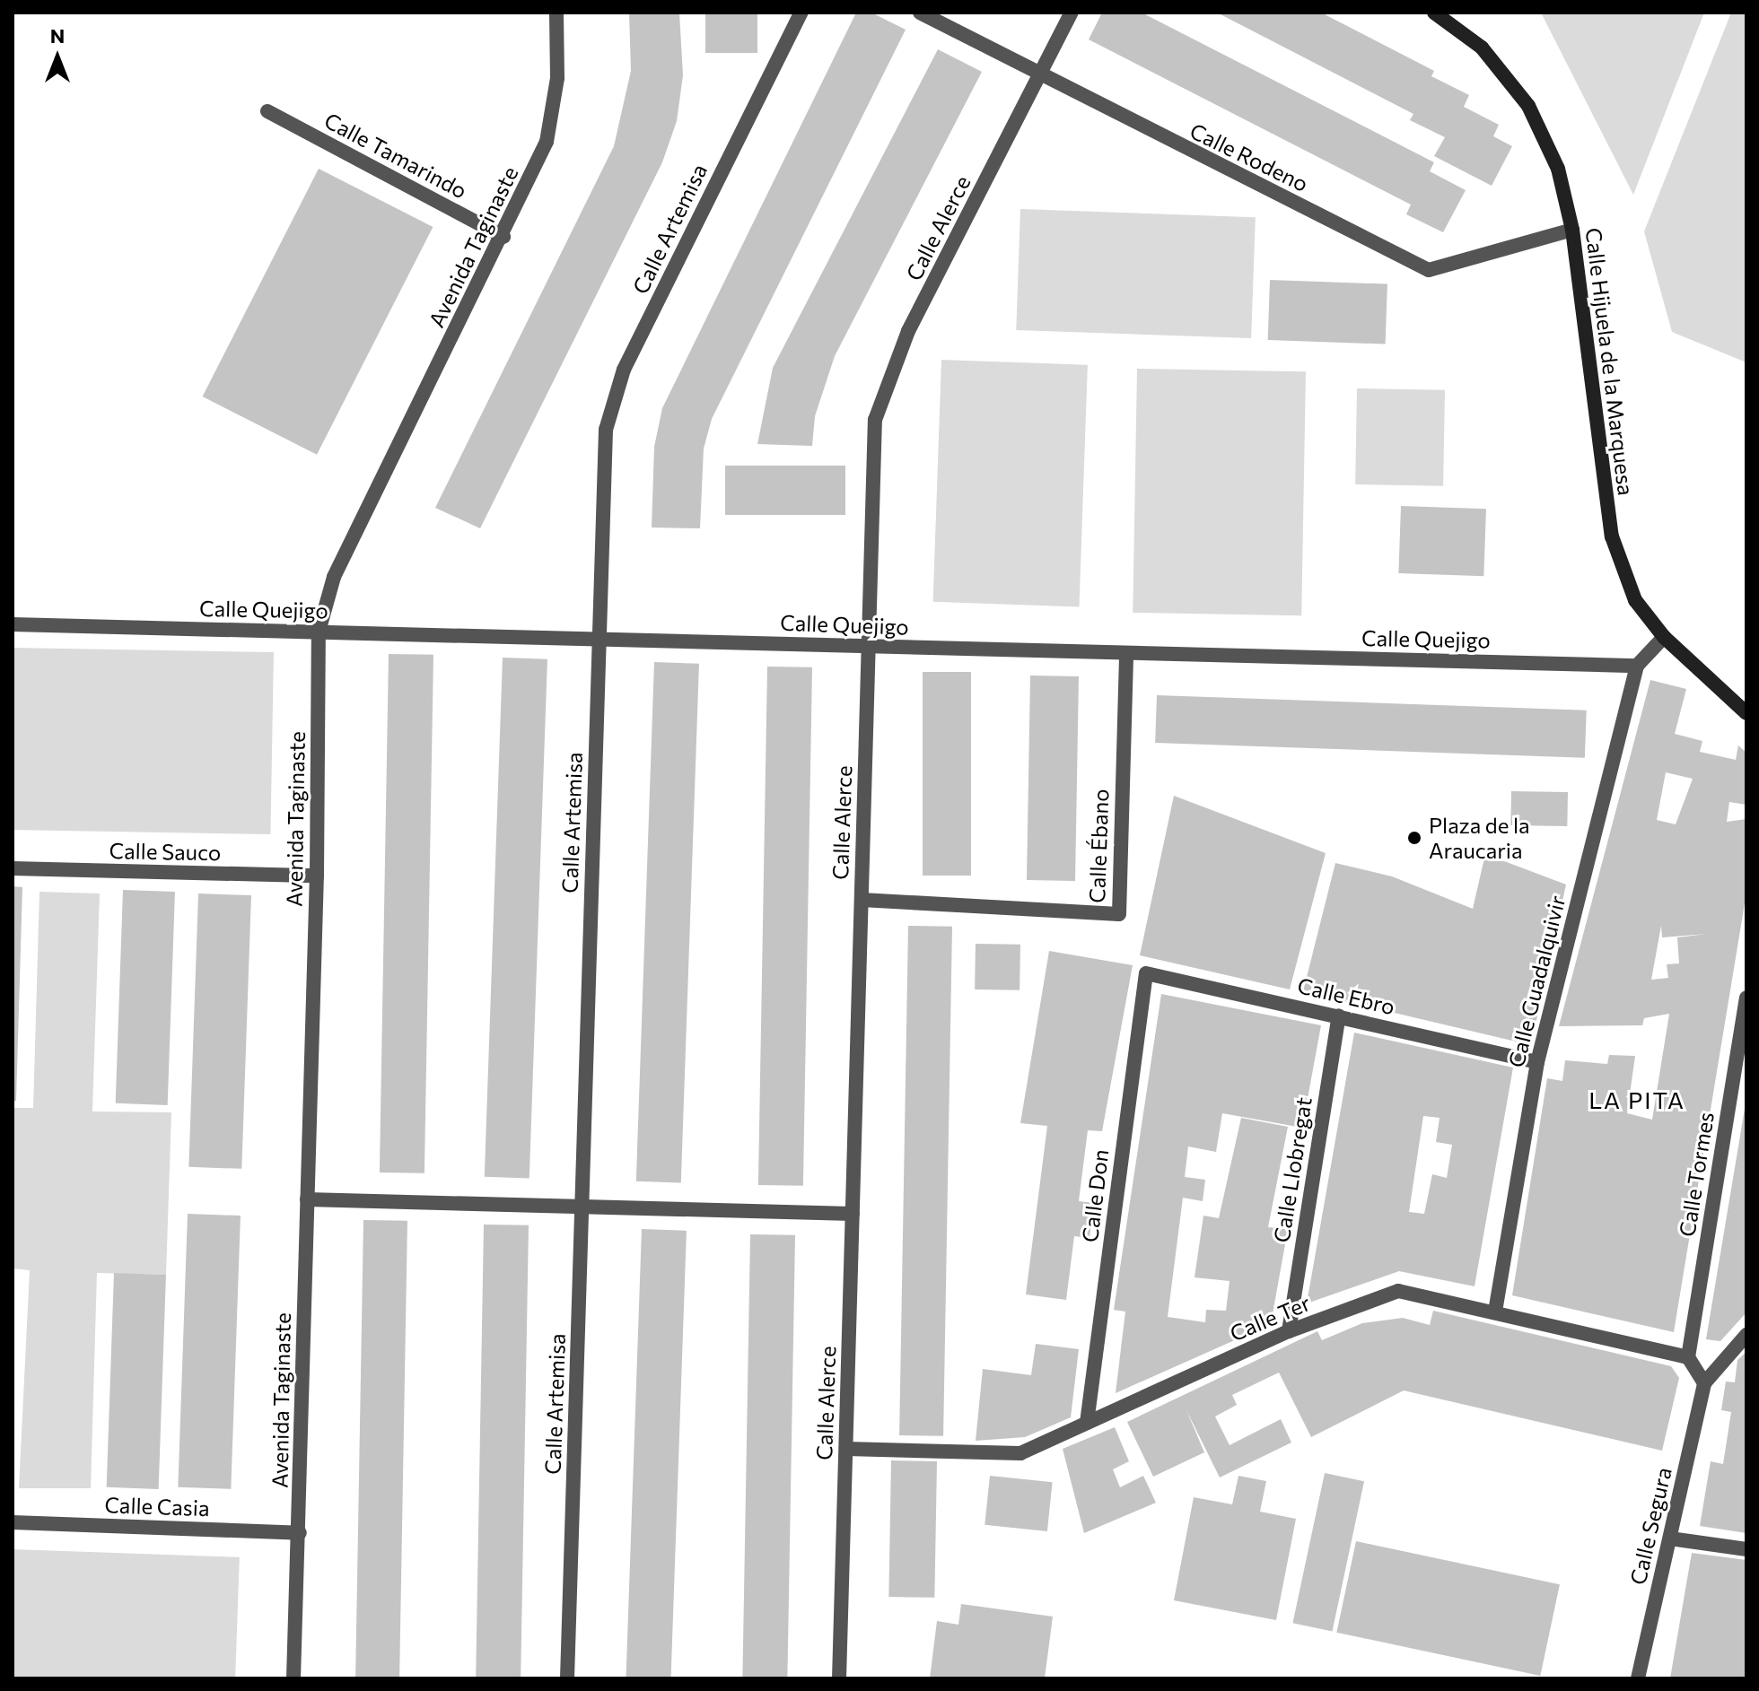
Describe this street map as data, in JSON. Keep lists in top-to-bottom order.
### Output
{
  "streets": {
    "street": [
      "Calle Tamarindo",
      "Calle Rodeno",
      "Calle Alerce",
      "Calle Artemisa",
      "Avenida Taginaste",
      "Calle Hijuela de la Marquesa",
      "Calle Quejigo",
      "Calle Ébano",
      "Calle Sauco",
      "Calle Guadalquivir",
      "Calle Ebro",
      "Calle Llobregat",
      "Calle Tormes",
      "Calle Don",
      "Calle Ter",
      "Calle Casia",
      "Calle Segura"
    ]
  },
  "crossings": [
    ["Calle Tamarindo", "Avenida Taginaste"],
    ["Calle Rodeno", "Calle Alerce"],
    ["Calle Rodeno", "Calle Hijuela de la Marquesa"],
    ["Calle Alerce", "Calle Quejigo"],
    ["Calle Alerce", "Calle Ébano"],
    ["Calle Alerce", "Calle Ter"],
    ["Calle Artemisa", "Calle Quejigo"],
    ["Avenida Taginaste", "Calle Quejigo"],
    ["Avenida Taginaste", "Calle Sauco"],
    ["Avenida Taginaste", "Calle Casia"],
    ["Calle Quejigo", "Calle Ébano"],
    ["Calle Quejigo", "Calle Guadalquivir"],
    ["Calle Guadalquivir", "Calle Ebro"],
    ["Calle Guadalquivir", "Calle Ter"],
    ["Calle Ebro", "Calle Llobregat"],
    ["Calle Ebro", "Calle Don"],
    ["Calle Llobregat", "Calle Ter"],
    ["Calle Tormes", "Calle Ter"],
    ["Calle Don", "Calle Ter"]
  ],
  "districts": ["LA PITA"],
  "places": ["Plaza de la Araucaria"],
  "north": "top"
}
